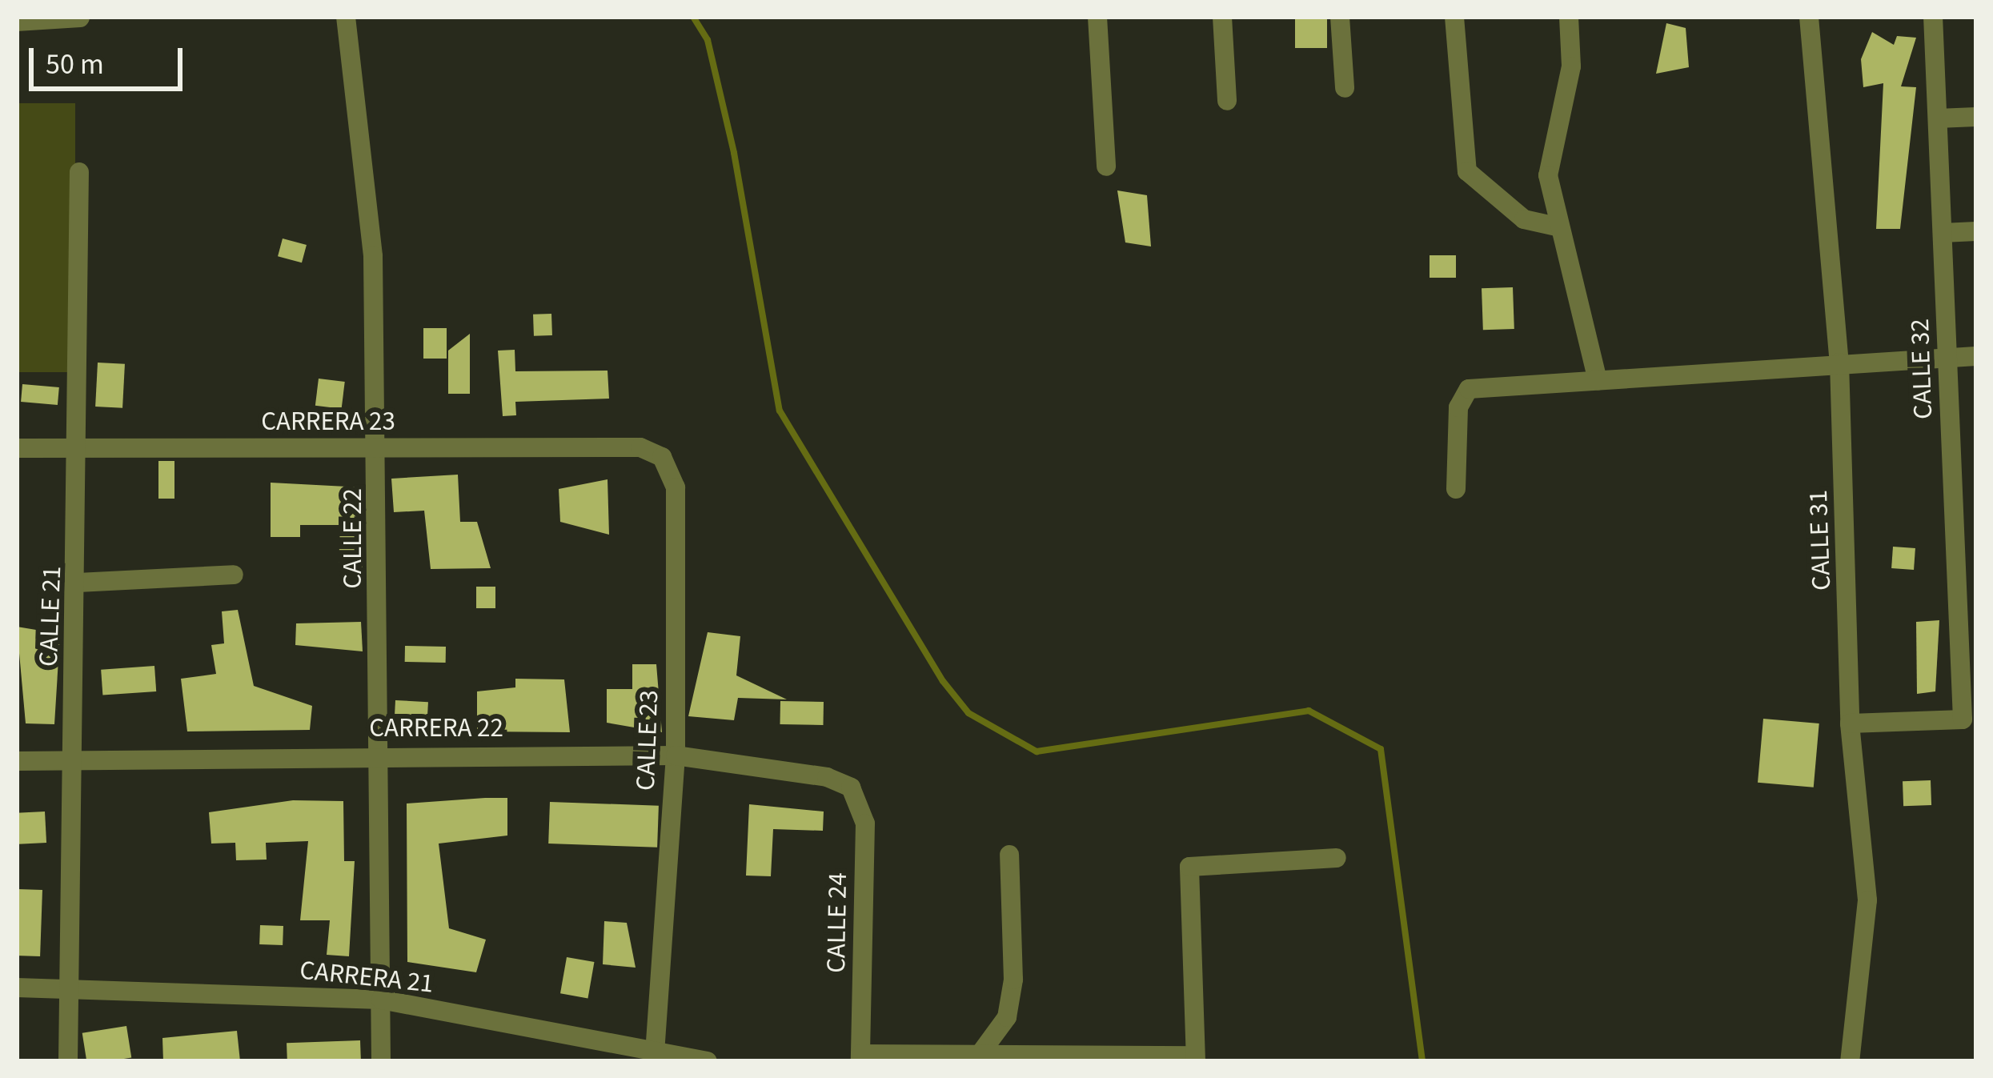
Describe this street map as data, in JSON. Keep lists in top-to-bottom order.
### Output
{
  "streets": {
    "street": [
      "CALLE 32",
      "CARRERA 23",
      "CALLE 22",
      "CALLE 31",
      "CALLE 21",
      "CARRERA 22",
      "CALLE 23",
      "CALLE 24",
      "CARRERA 21"
    ]
  },
  "crossings": [
    ["CALLE 32", "CALLE 31"],
    ["CARRERA 23", "CALLE 22"],
    ["CARRERA 23", "CALLE 21"],
    ["CARRERA 23", "CALLE 23"],
    ["CALLE 22", "CARRERA 22"],
    ["CALLE 22", "CARRERA 21"],
    ["CALLE 21", "CARRERA 22"],
    ["CALLE 21", "CARRERA 21"],
    ["CARRERA 22", "CALLE 23"],
    ["CARRERA 22", "CALLE 24"],
    ["CALLE 23", "CARRERA 21"]
  ],
  "scale_bar": "50 m"
}
